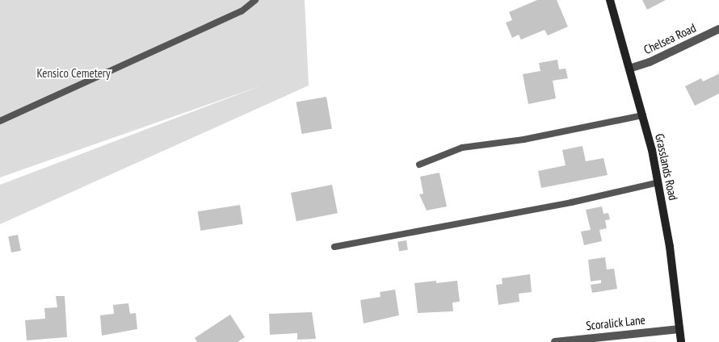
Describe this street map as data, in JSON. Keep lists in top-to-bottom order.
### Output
{
  "streets": {
    "main road": ["Grasslands Road"],
    "street": ["Chelsea Road", "Scoralick Lane"]
  },
  "crossings": [
    ["Chelsea Road", "Grasslands Road"],
    ["Grasslands Road", "Scoralick Lane"]
  ],
  "parks": ["Kensico Cemetery"]
}
